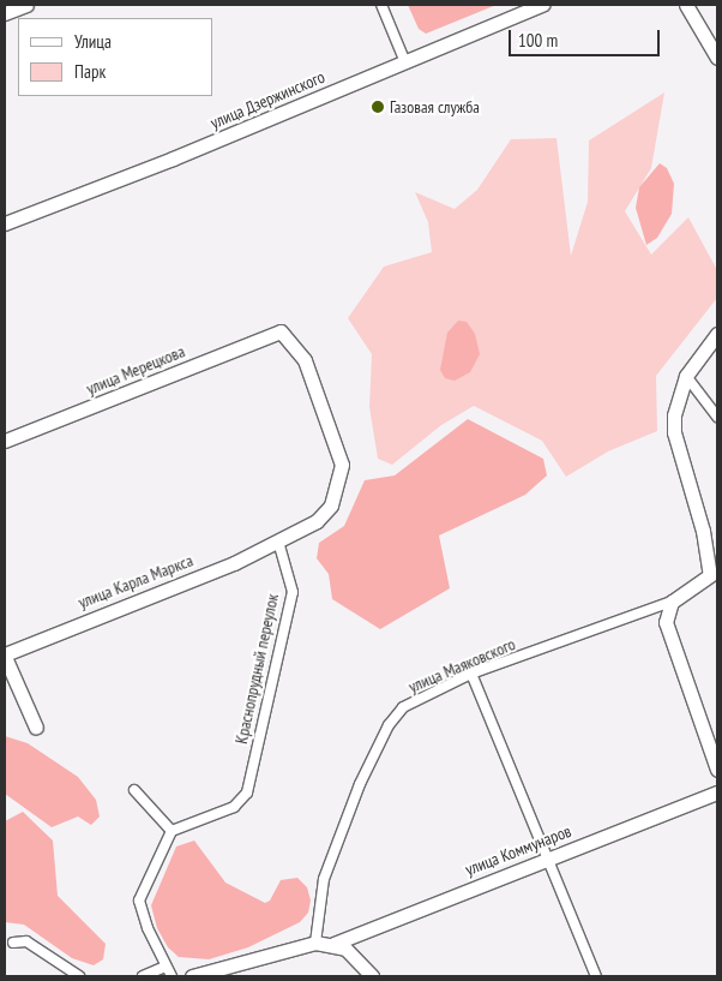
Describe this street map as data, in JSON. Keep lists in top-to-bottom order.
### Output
{
  "streets": {
    "street": [
      "улица Дзержинского",
      "улица Мерецкова",
      "улица Карла Маркса",
      "улица Маяковского",
      "Краснопрудный переулок",
      "улица Коммунаров"
    ]
  },
  "crossings": [
    ["улица Мерецкова", "улица Карла Маркса"],
    ["улица Мерецкова", "Краснопрудный переулок"],
    ["улица Карла Маркса", "Краснопрудный переулок"]
  ],
  "places": ["Газовая служба"],
  "legend": ["Улица", "Парк"],
  "scale_bar": "100 m"
}
